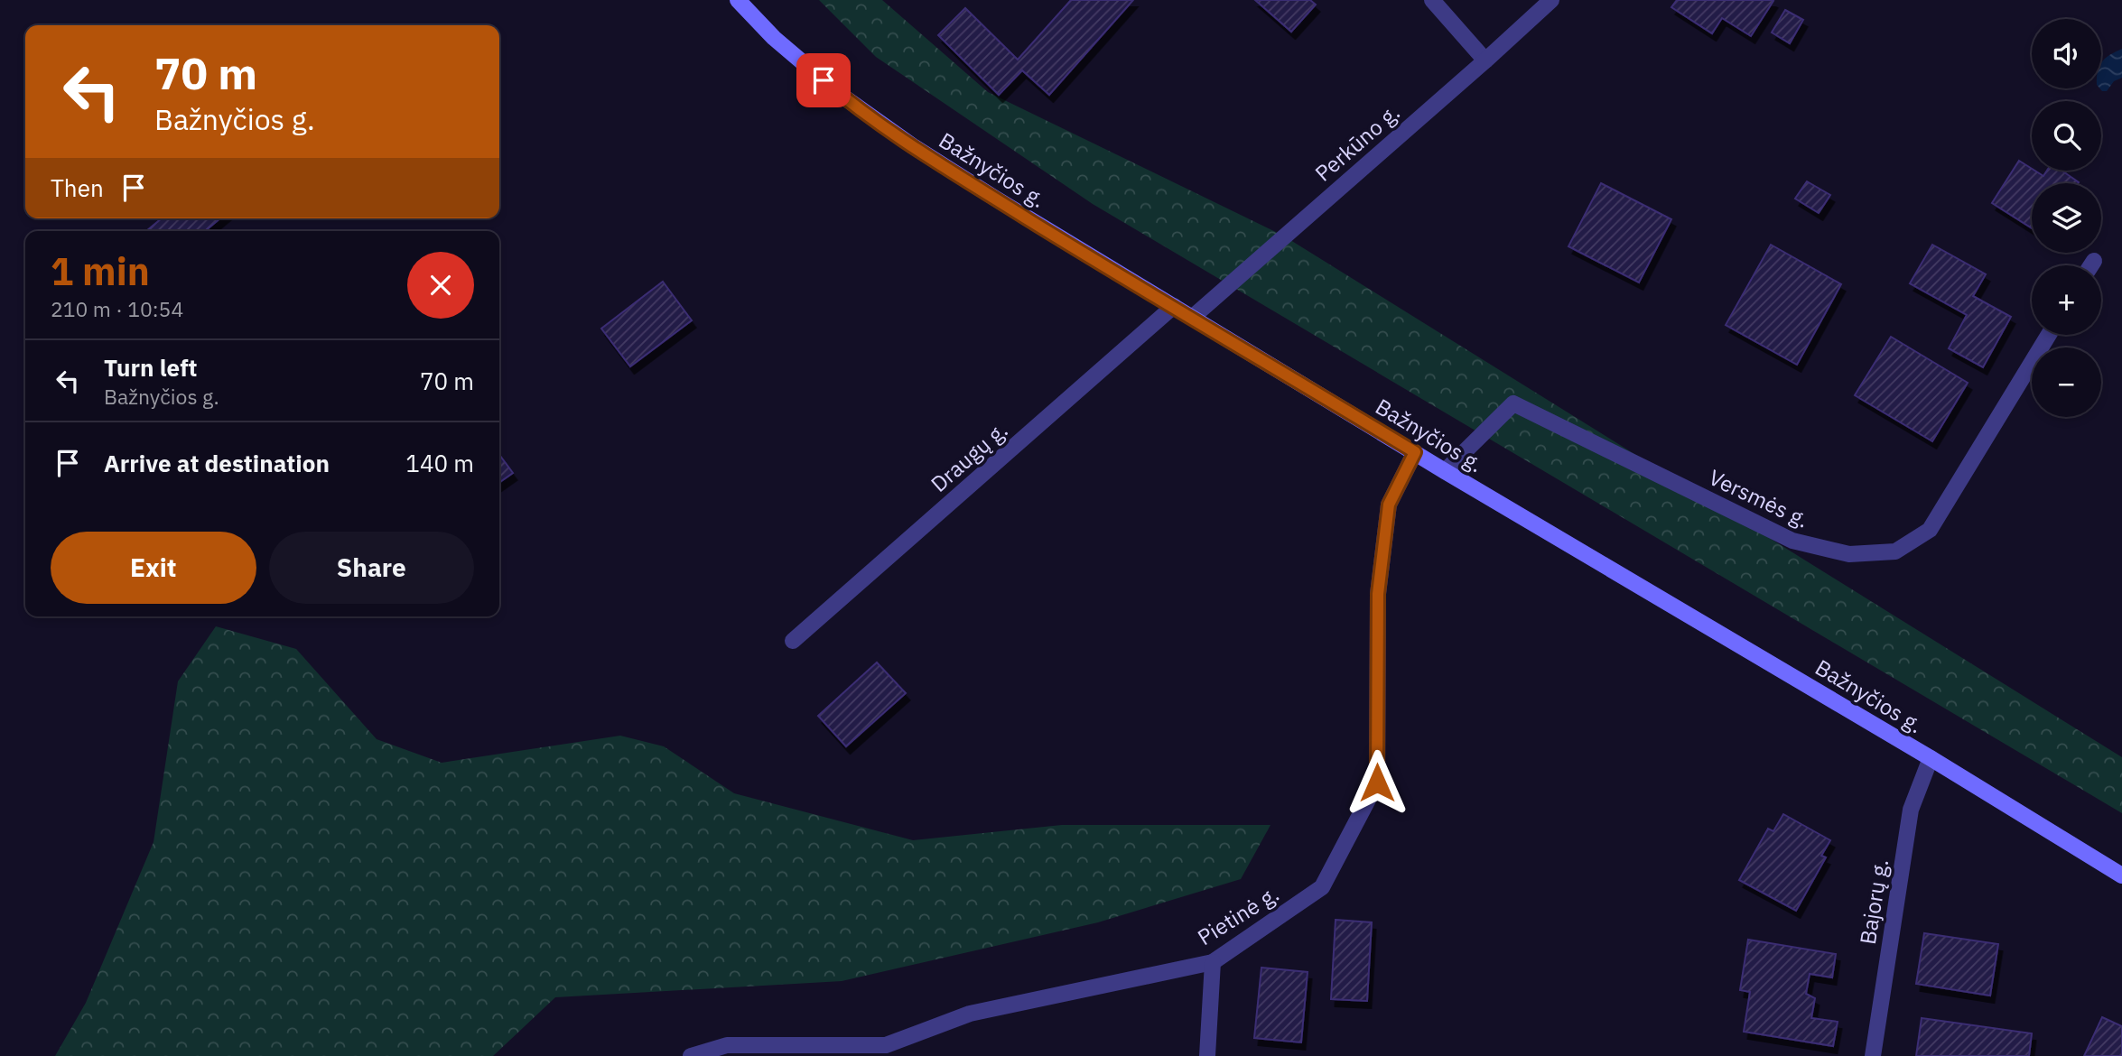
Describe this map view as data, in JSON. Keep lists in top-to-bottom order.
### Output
{
  "streets": {
    "main road": ["Bažnyčios g."],
    "street": [
      "Perkūno g.",
      "Draugų g.",
      "Versmės g.",
      "Bajorų g.",
      "Pietinė g."
    ]
  },
  "crossings": [
    ["Perkūno g.", "Bažnyčios g."],
    ["Bažnyčios g.", "Draugų g."],
    ["Bažnyčios g.", "Versmės g."],
    ["Bažnyčios g.", "Bajorų g."],
    ["Bažnyčios g.", "Pietinė g."]
  ],
  "page": {
    "map_buttons": ["+", "−"],
    "turn": ["70 m", "Bažnyčios g."],
    "then": "Then",
    "heading": ["1 min", "210 m · 10:54"],
    "list": [
      {
        "name": "Turn left",
        "note": "Bažnyčios g.",
        "value": "70 m"
      },
      {
        "name": "Arrive at destination",
        "value": "140 m"
      }
    ],
    "buttons": ["Exit", "Share"]
  }
}
